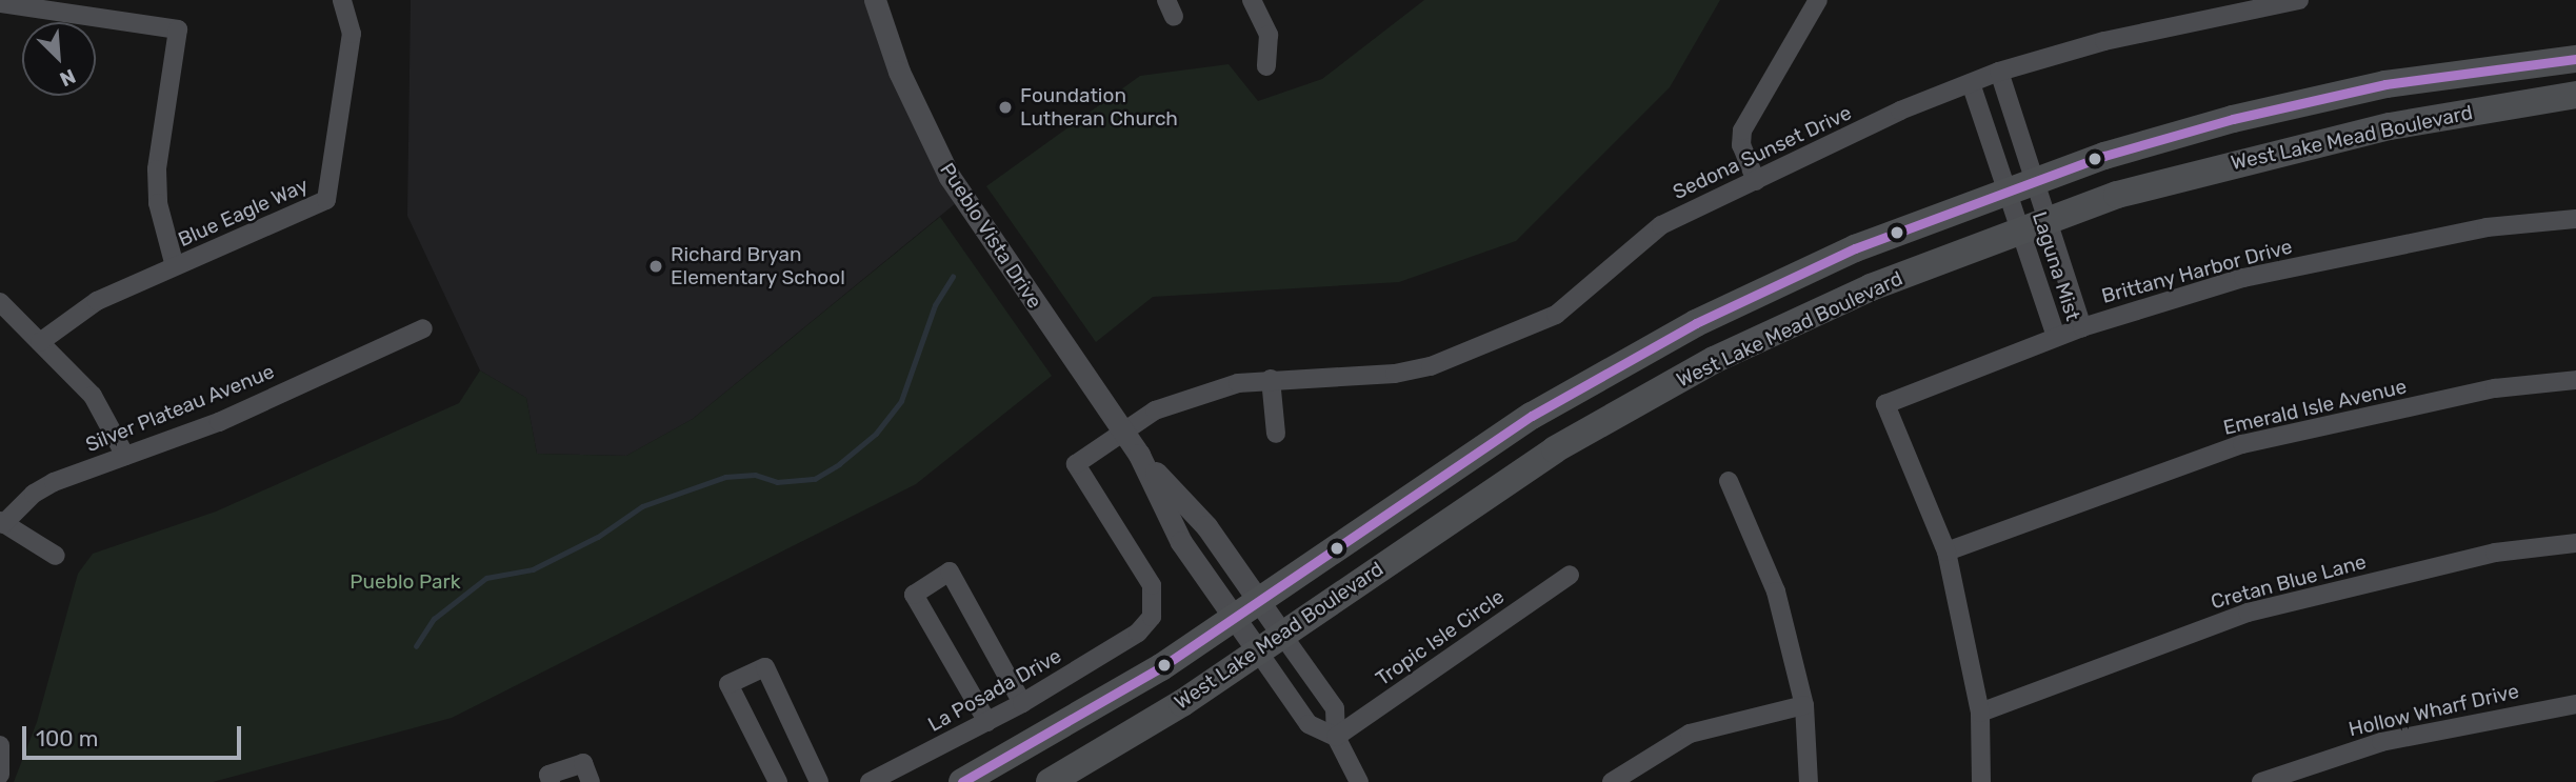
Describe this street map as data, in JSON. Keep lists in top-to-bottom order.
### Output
{
  "streets": {
    "main road": ["West Lake Mead Boulevard"],
    "street": [
      "Sedona Sunset Drive",
      "Blue Eagle Way",
      "Pueblo Vista Drive",
      "Laguna Mist",
      "Brittany Harbor Drive",
      "Emerald Isle Avenue",
      "Silver Plateau Avenue",
      "Cretan Blue Lane",
      "Tropic Isle Circle",
      "La Posada Drive",
      "Hollow Wharf Drive"
    ]
  },
  "crossings": [
    ["West Lake Mead Boulevard", "Pueblo Vista Drive"],
    ["West Lake Mead Boulevard", "Laguna Mist"],
    ["Sedona Sunset Drive", "Pueblo Vista Drive"],
    ["Sedona Sunset Drive", "Laguna Mist"],
    ["Sedona Sunset Drive", "La Posada Drive"],
    ["Pueblo Vista Drive", "Tropic Isle Circle"],
    ["Laguna Mist", "Brittany Harbor Drive"],
    ["Brittany Harbor Drive", "Emerald Isle Avenue"]
  ],
  "parks": ["Pueblo Park"],
  "places": ["Foundation Lutheran Church", "Richard Bryan Elementary School"],
  "scale_bar": "100 m",
  "north": "bottom right"
}
